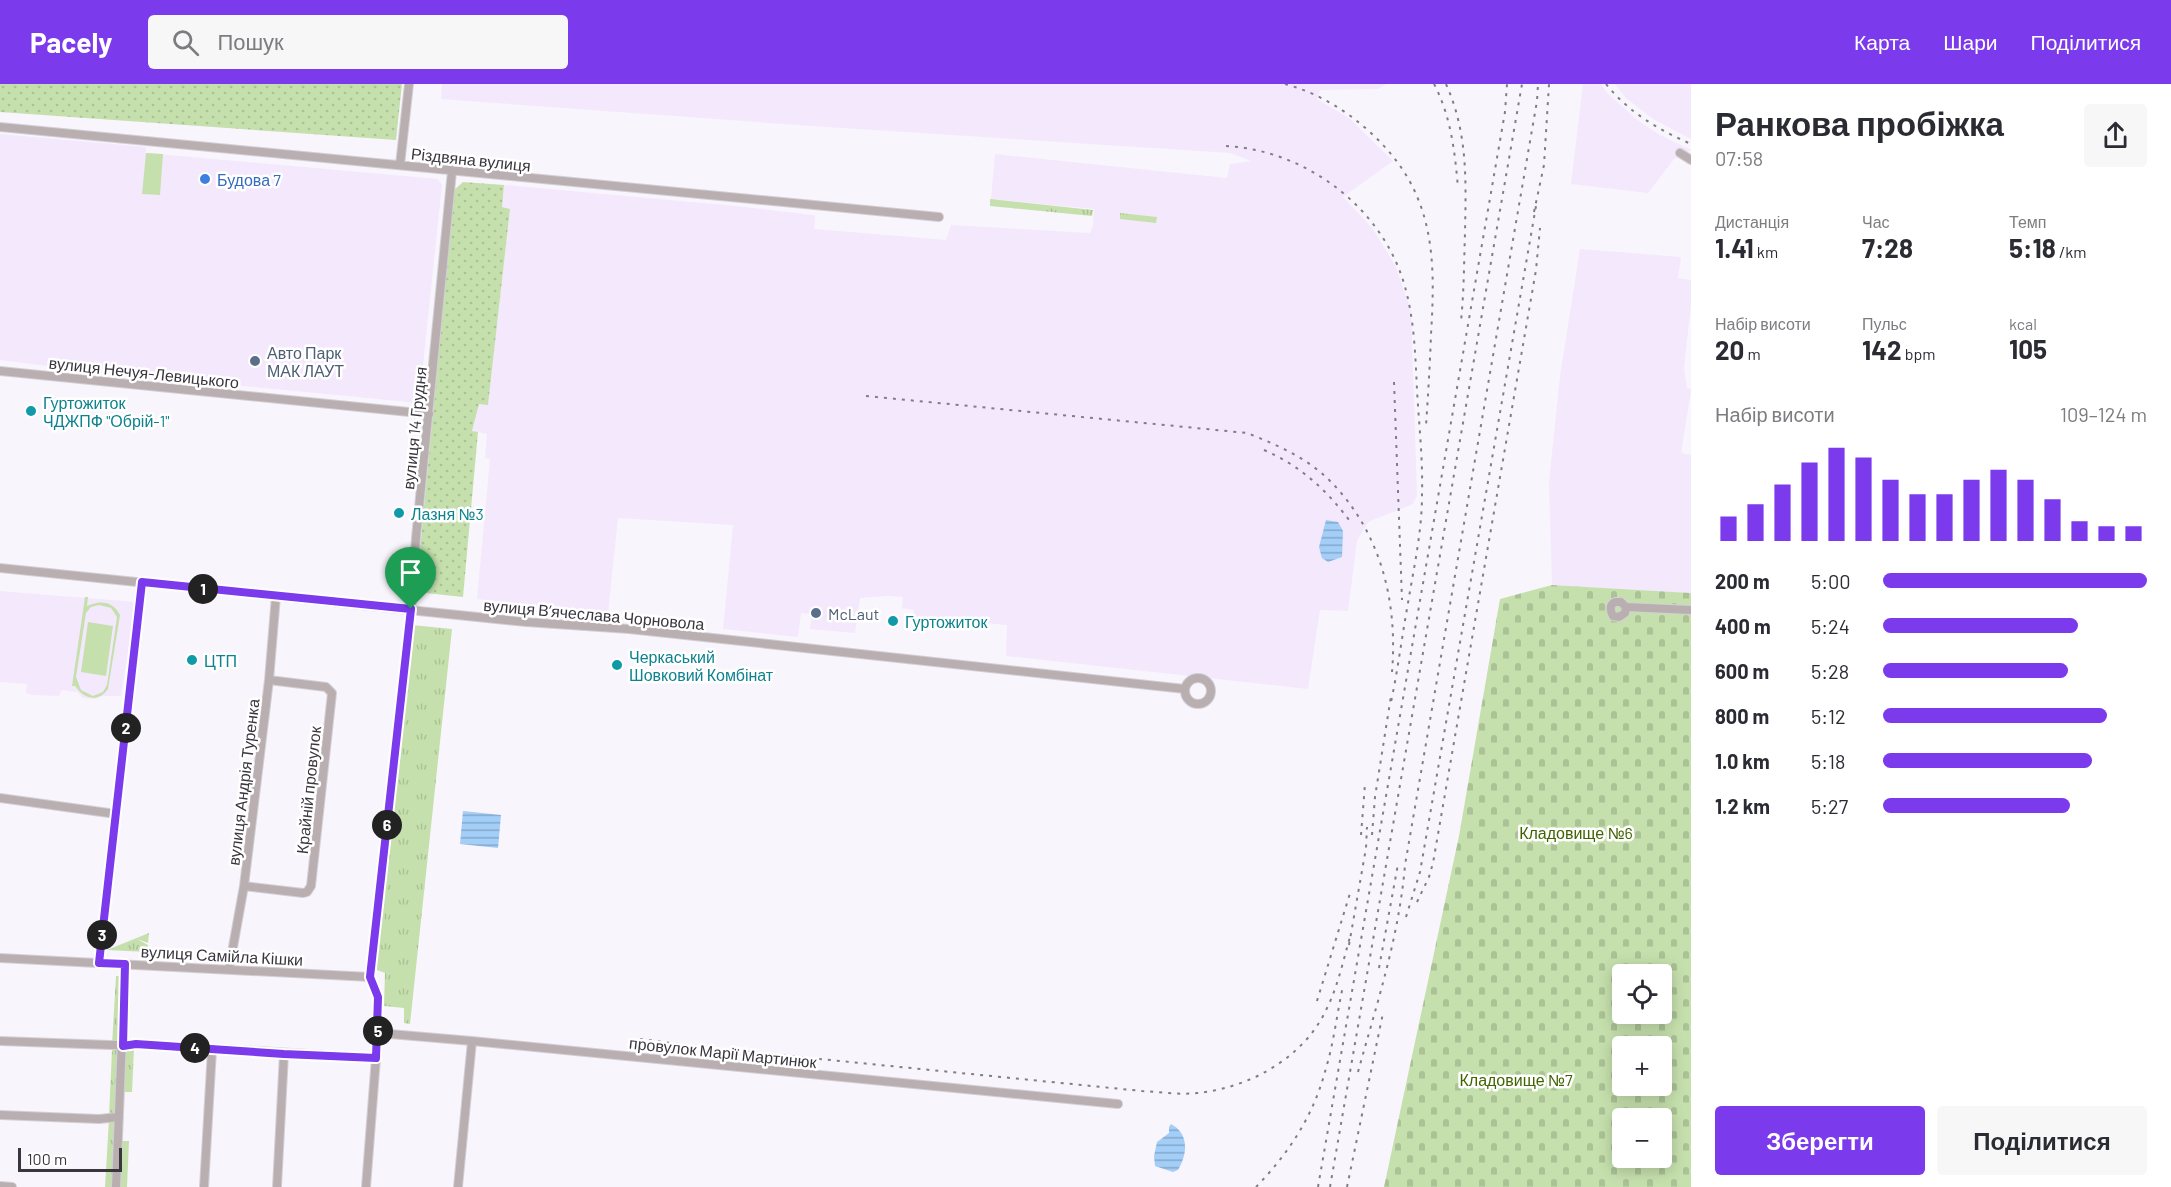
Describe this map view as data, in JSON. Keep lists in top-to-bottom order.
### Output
{
  "streets": {
    "street": [
      "Різдвяна вулиця",
      "вулиця Нечуя-Левицького",
      "вулиця 14 Грудня",
      "вулиця Вʼячеслава Чорновола",
      "вулиця Андрія Туренка",
      "Крайній провулок",
      "вулиця Самійла Кішки",
      "провулок Марії Мартинюк"
    ]
  },
  "crossings": [
    ["Різдвяна вулиця", "вулиця 14 Грудня"],
    ["вулиця Нечуя-Левицького", "вулиця 14 Грудня"],
    ["вулиця 14 Грудня", "вулиця Вʼячеслава Чорновола"],
    ["вулиця 14 Грудня", "вулиця Самійла Кішки"],
    ["вулиця 14 Грудня", "провулок Марії Мартинюк"],
    ["вулиця Вʼячеслава Чорновола", "вулиця Андрія Туренка"],
    ["вулиця Андрія Туренка", "Крайній провулок"],
    ["вулиця Андрія Туренка", "вулиця Самійла Кішки"]
  ],
  "parks": ["Кладовище №6", "Кладовище №7"],
  "places": [
    "Будова 7",
    "Авто Парк МАК ЛАУТ",
    "Гуртожиток ЧДЖПФ \"Обрій-1\"",
    "Лазня №3",
    "McLaut",
    "Гуртожиток",
    "ЦТП",
    "Черкаський Шовковий Комбінат"
  ],
  "scale_bar": "100 m",
  "page": {
    "header": "Pacely",
    "search": "Пошук",
    "nav": ["Карта", "Шари", "Поділитися"],
    "heading": ["Ранкова пробіжка", "07:58"],
    "stats": [
      ["Дистанція", "1.41 km"],
      ["Час", "7:28"],
      ["Темп", "5:18 /km"],
      ["Набір висоти", "20 m"],
      ["Пульс", "142 bpm"],
      ["kcal", "105"]
    ],
    "chart": ["Набір висоти", "109–124 m"],
    "list": [
      {
        "name": "200 m",
        "note": "5:00"
      },
      {
        "name": "400 m",
        "note": "5:24"
      },
      {
        "name": "600 m",
        "note": "5:28"
      },
      {
        "name": "800 m",
        "note": "5:12"
      },
      {
        "name": "1.0 km",
        "note": "5:18"
      },
      {
        "name": "1.2 km",
        "note": "5:27"
      }
    ],
    "pins": [
      "1",
      "2",
      "6",
      "3",
      "5",
      "4"
    ],
    "map_buttons": ["+", "−"],
    "buttons": ["Зберегти", "Поділитися"],
    "scale": "100 m"
  }
}
